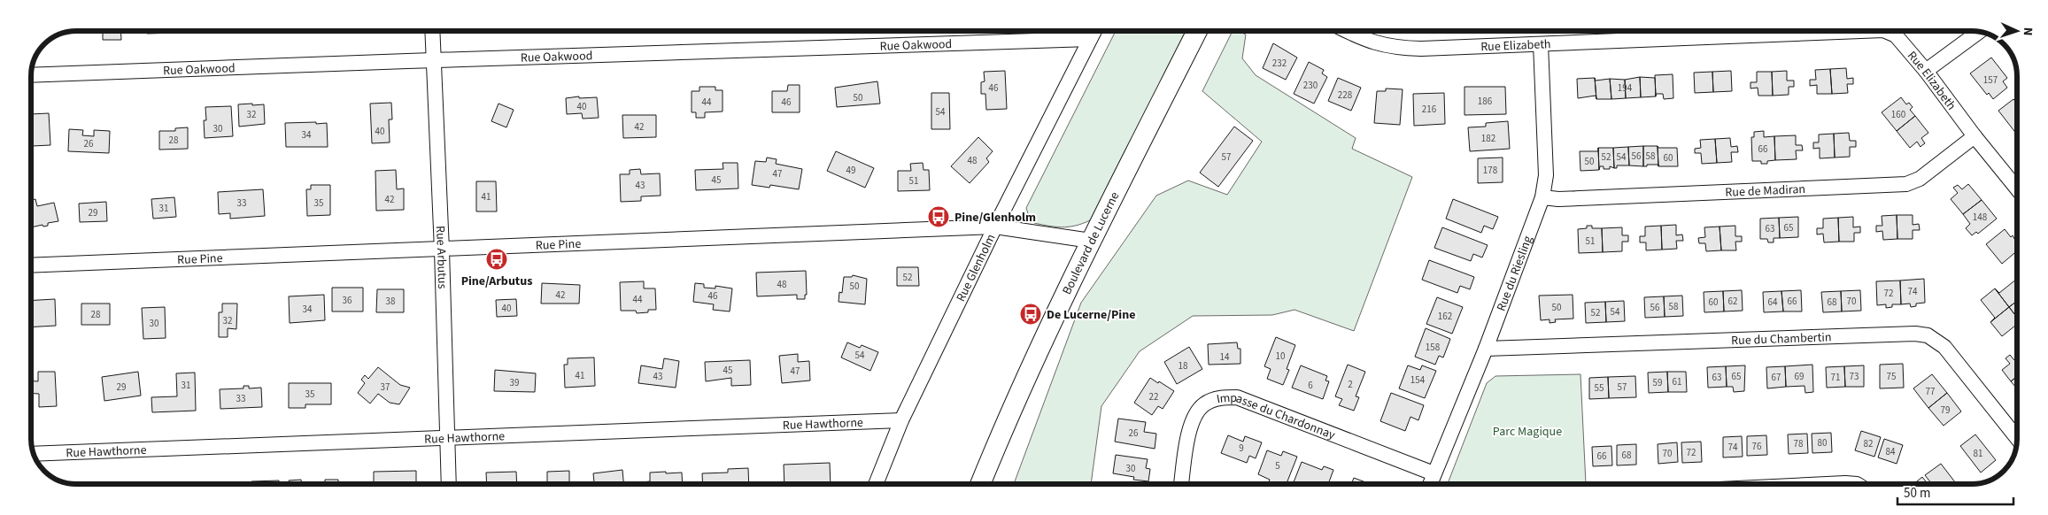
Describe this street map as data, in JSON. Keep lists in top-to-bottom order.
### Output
{
  "streets": {
    "main road": ["Boulevard de Lucerne"],
    "street": [
      "Rue Oakwood",
      "Rue Elizabeth",
      "Rue de Madiran",
      "Rue Pine",
      "Rue Arbutus",
      "Rue Glenholm",
      "Rue du Riesling",
      "Rue du Chambertin",
      "Impasse du Chardonnay",
      "Rue Hawthorne"
    ]
  },
  "crossings": [
    ["Rue Oakwood", "Rue Arbutus"],
    ["Rue Oakwood", "Rue Glenholm"],
    ["Rue Elizabeth", "Rue de Madiran"],
    ["Rue Elizabeth", "Rue du Riesling"],
    ["Rue de Madiran", "Rue du Riesling"],
    ["Boulevard de Lucerne", "Rue Pine"],
    ["Rue Pine", "Rue Arbutus"],
    ["Rue Pine", "Rue Glenholm"],
    ["Rue Arbutus", "Rue Hawthorne"],
    ["Rue Glenholm", "Rue Hawthorne"],
    ["Rue du Riesling", "Rue du Chambertin"],
    ["Rue du Riesling", "Impasse du Chardonnay"]
  ],
  "parks": ["Parc Magique"],
  "places": {
    "bus stop": ["Pine/Glenholm", "Pine/Arbutus", "De Lucerne/Pine"]
  },
  "house_numbers": [
    "232",
    "157",
    "230",
    "46",
    "194",
    "228",
    "50",
    "186",
    "44",
    "46",
    "40",
    "216",
    "54",
    "32",
    "160",
    "42",
    "30",
    "40",
    "34",
    "182",
    "28",
    "26",
    "66",
    "56",
    "58",
    "57",
    "52",
    "54",
    "60",
    "48",
    "50",
    "49",
    "178",
    "47",
    "45",
    "51",
    "43",
    "41",
    "42",
    "33",
    "35",
    "31",
    "29",
    "148",
    "65",
    "63",
    "51",
    "52",
    "48",
    "50",
    "74",
    "72",
    "42",
    "46",
    "44",
    "36",
    "38",
    "62",
    "66",
    "70",
    "60",
    "64",
    "68",
    "58",
    "50",
    "56",
    "40",
    "34",
    "54",
    "52",
    "28",
    "162",
    "32",
    "30",
    "158",
    "54",
    "10",
    "14",
    "18",
    "45",
    "47",
    "41",
    "43",
    "65",
    "69",
    "73",
    "75",
    "63",
    "67",
    "71",
    "154",
    "61",
    "39",
    "59",
    "2",
    "31",
    "6",
    "29",
    "37",
    "57",
    "55",
    "77",
    "35",
    "22",
    "33",
    "79",
    "26",
    "80",
    "78",
    "82",
    "76",
    "74",
    "9",
    "84",
    "72",
    "70",
    "81",
    "68",
    "66",
    "5",
    "30"
  ],
  "scale_bar": "50 m",
  "north": "right"
}
